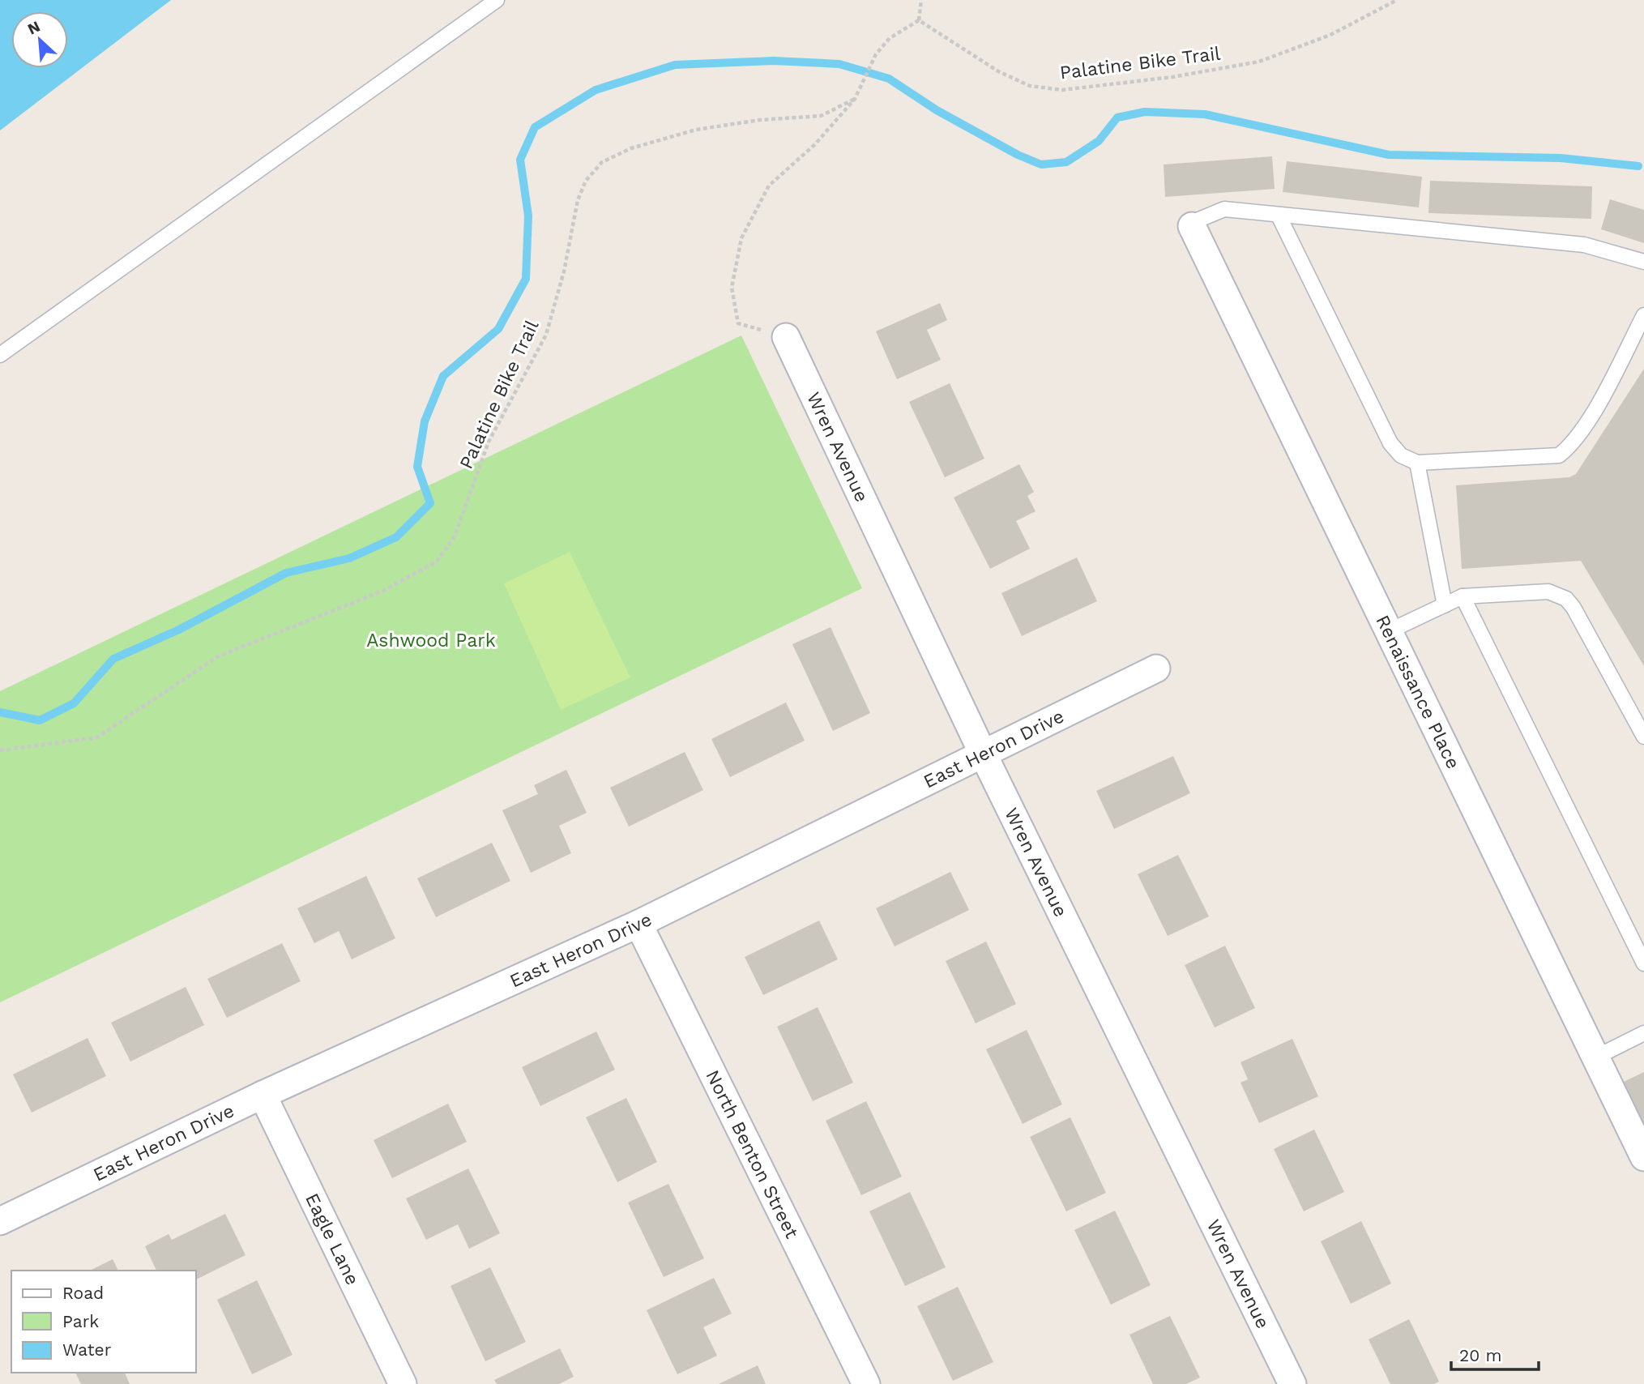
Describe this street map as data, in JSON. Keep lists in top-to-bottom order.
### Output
{
  "streets": {
    "street": [
      "Wren Avenue",
      "Renaissance Place",
      "East Heron Drive",
      "North Benton Street",
      "Eagle Lane"
    ],
    "path": ["Palatine Bike Trail"]
  },
  "crossings": [
    ["Wren Avenue", "East Heron Drive"],
    ["East Heron Drive", "North Benton Street"],
    ["East Heron Drive", "Eagle Lane"]
  ],
  "parks": ["Ashwood Park"],
  "legend": ["Road", "Park", "Water"],
  "scale_bar": "20 m",
  "north": "top left"
}
